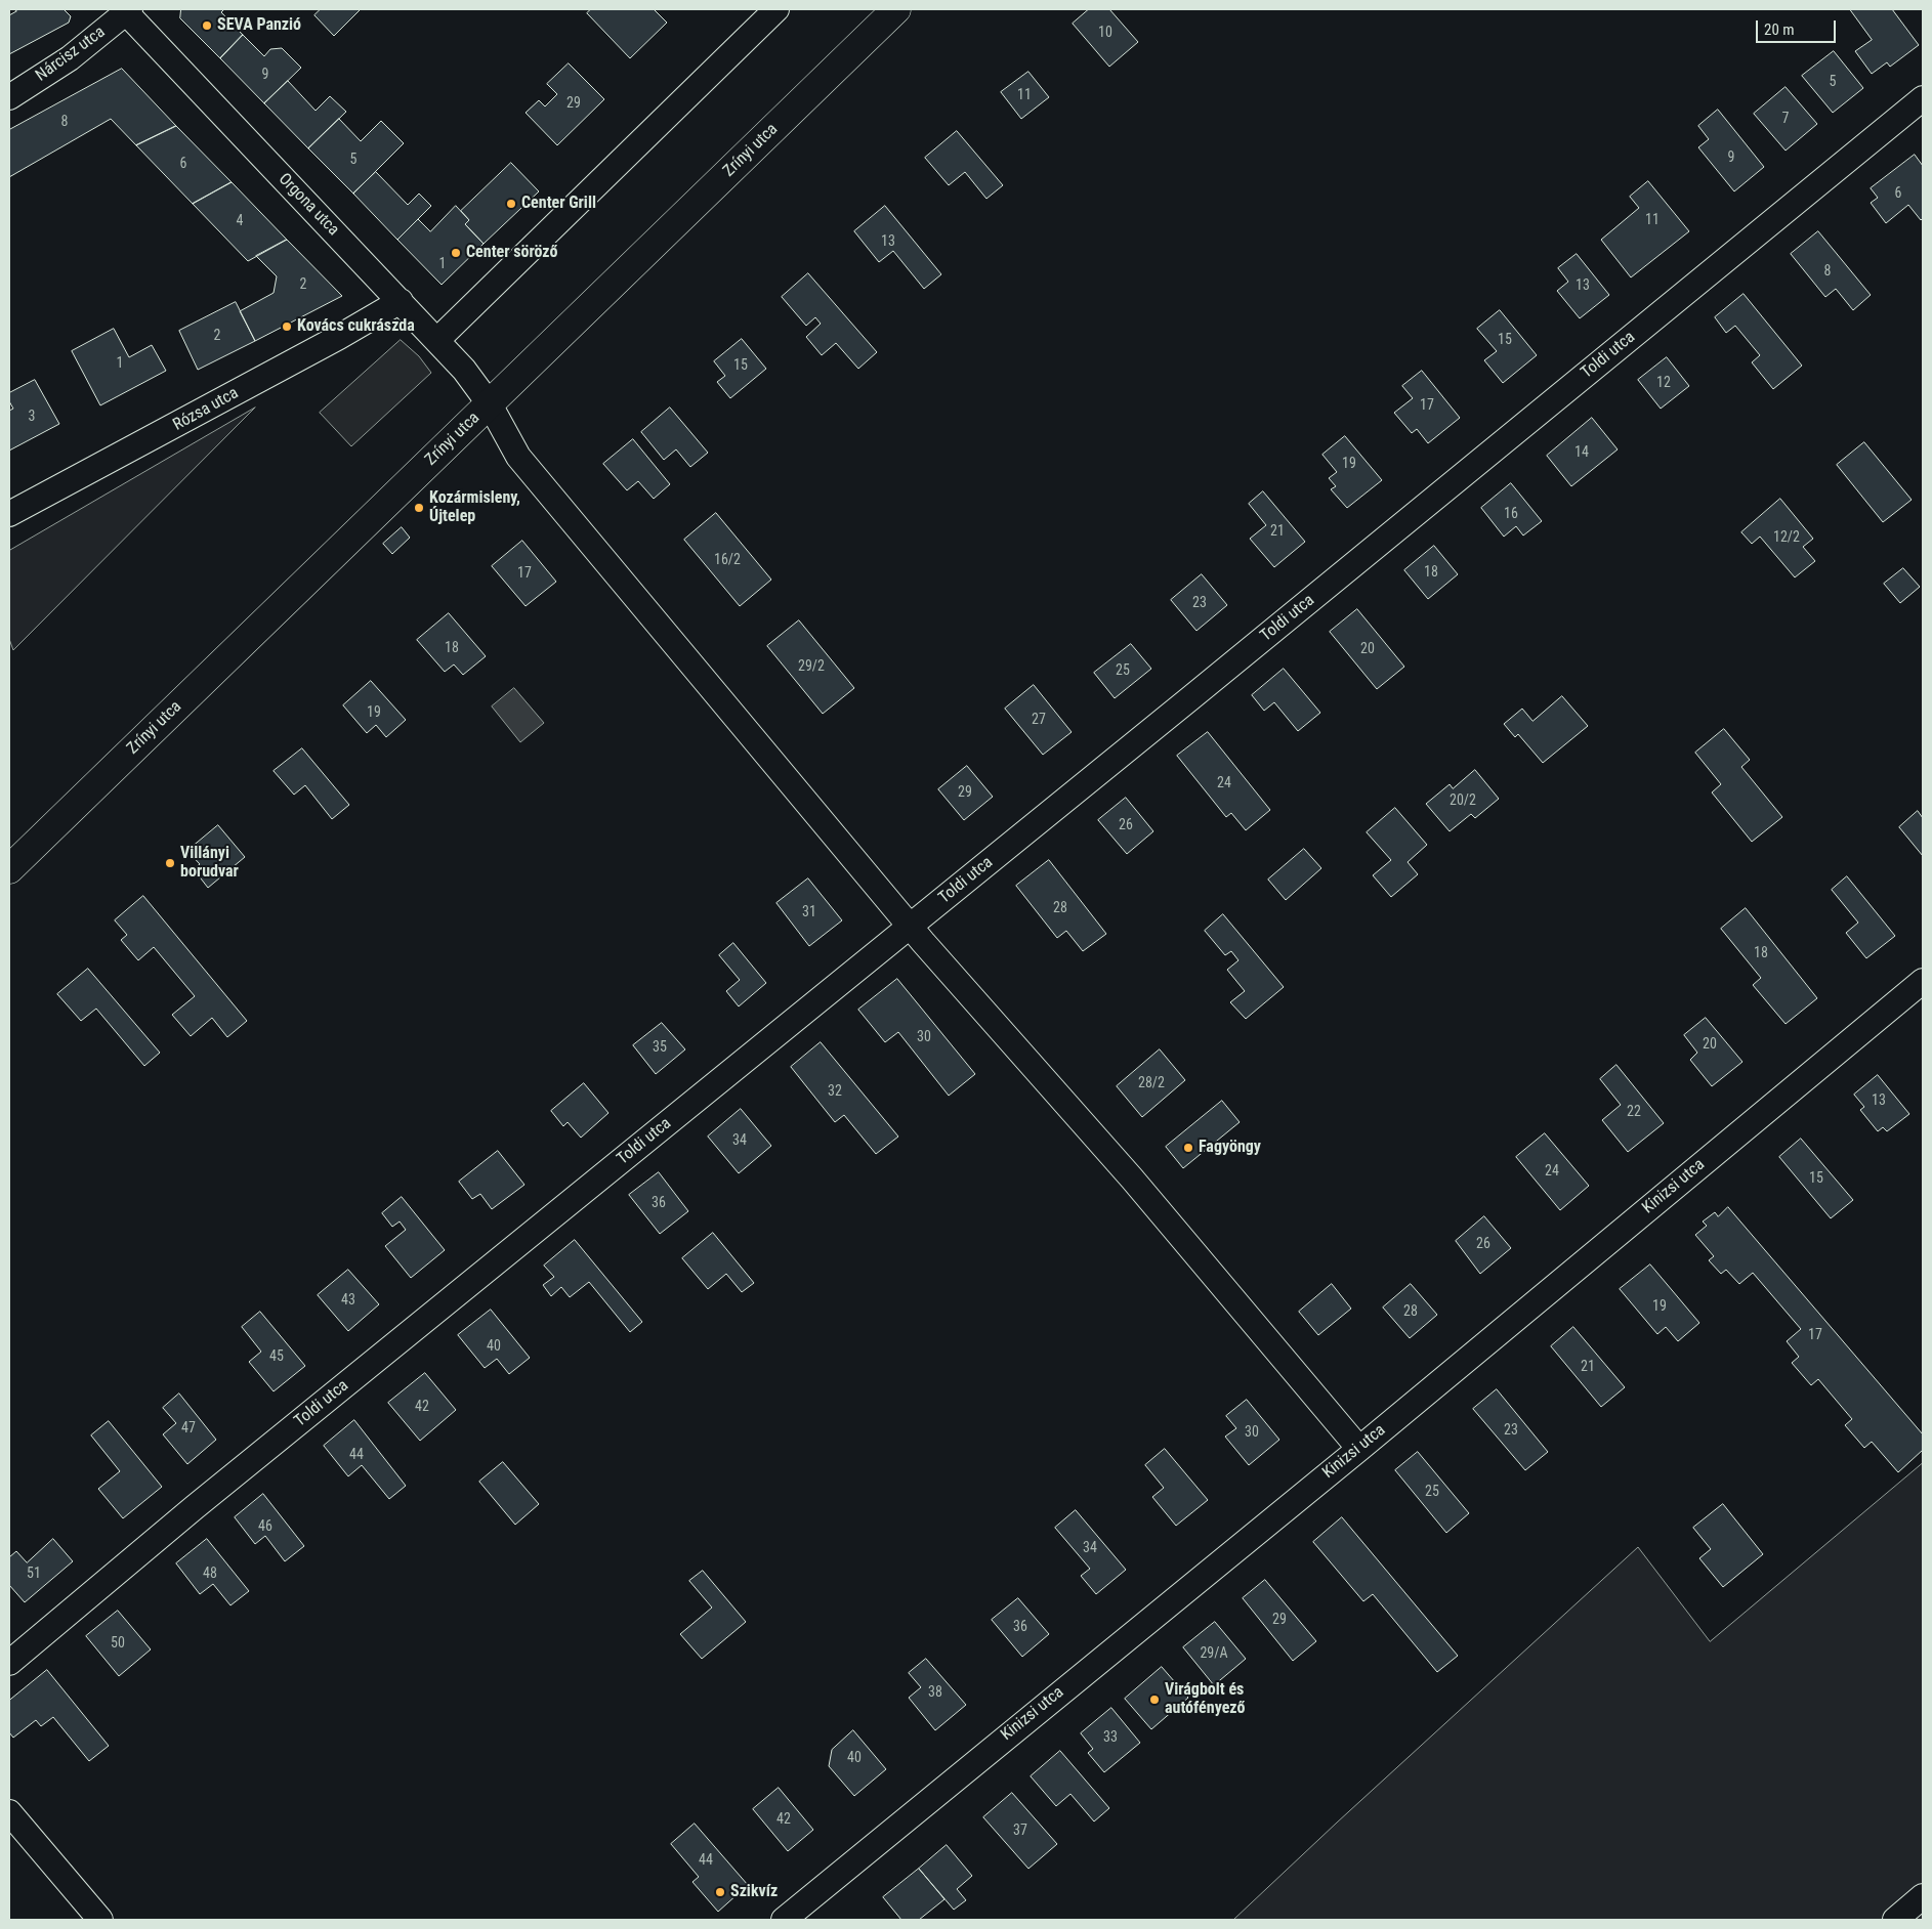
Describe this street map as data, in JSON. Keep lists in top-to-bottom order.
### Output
{
  "streets": {
    "main road": ["Zrínyi utca"],
    "street": [
      "Nárcisz utca",
      "Orgona utca",
      "Toldi utca",
      "Rózsa utca",
      "Kinizsi utca"
    ]
  },
  "crossings": [
    ["Nárcisz utca", "Orgona utca"],
    ["Zrínyi utca", "Orgona utca"],
    ["Orgona utca", "Toldi utca"],
    ["Orgona utca", "Rózsa utca"],
    ["Orgona utca", "Kinizsi utca"]
  ],
  "places": [
    "SEVA Panzió",
    "Center Grill",
    "Center söröző",
    "Kovács cukrászda",
    "Kozármisleny, Újtelep",
    "Villányi borudvar",
    "Fagyöngy",
    "Virágbolt és autófényező",
    "Szikvíz"
  ],
  "house_numbers": [
    "10",
    "9",
    "5",
    "11",
    "29",
    "7",
    "8",
    "9",
    "5",
    "6",
    "6",
    "11",
    "4",
    "13",
    "1",
    "8",
    "2",
    "13",
    "2",
    "15",
    "1",
    "15",
    "12",
    "17",
    "3",
    "14",
    "19",
    "16",
    "21",
    "12/2",
    "16/2",
    "18",
    "17",
    "23",
    "18",
    "20",
    "29/2",
    "25",
    "19",
    "27",
    "24",
    "29",
    "20/2",
    "26",
    "28",
    "31",
    "18",
    "30",
    "20",
    "35",
    "28/2",
    "32",
    "13",
    "22",
    "34",
    "24",
    "15",
    "36",
    "26",
    "43",
    "19",
    "28",
    "17",
    "40",
    "45",
    "21",
    "42",
    "47",
    "23",
    "30",
    "44",
    "25",
    "46",
    "34",
    "51",
    "48",
    "29",
    "36",
    "50",
    "29/A",
    "38",
    "33",
    "40",
    "42",
    "37",
    "44"
  ],
  "scale_bar": "20 m"
}
